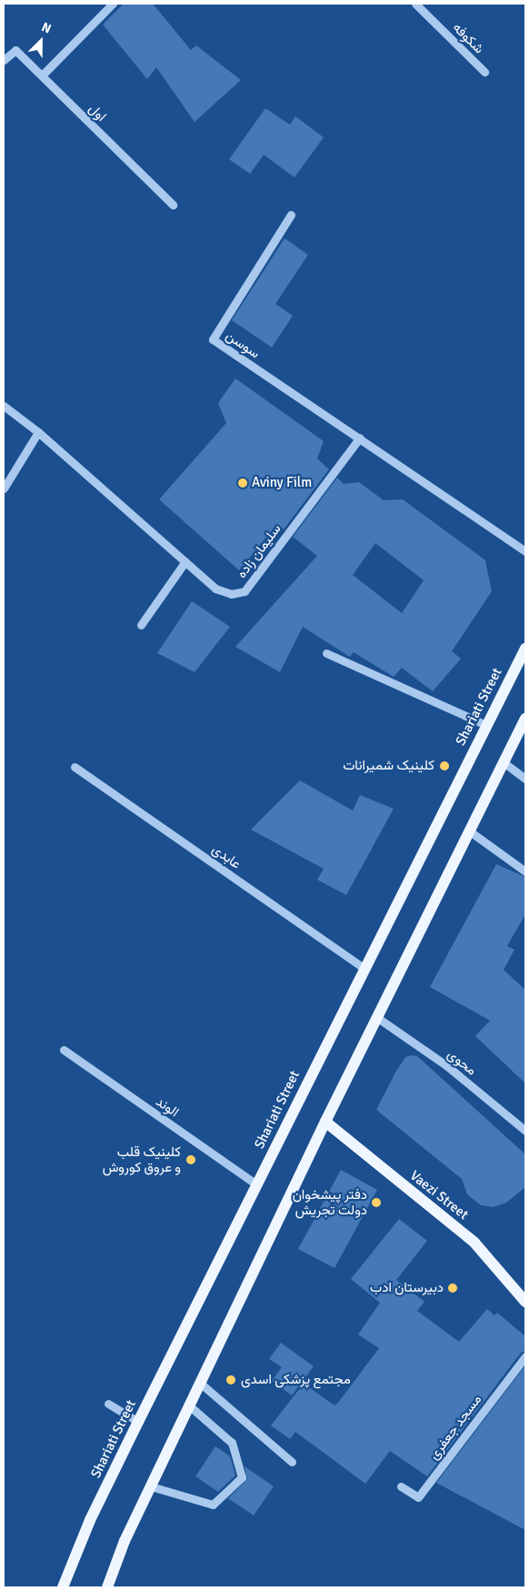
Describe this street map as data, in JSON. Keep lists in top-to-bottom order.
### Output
{
  "streets": {
    "main road": ["Shariati Street", "Vaezi Street"],
    "street": [
      "شکوفه",
      "اول",
      "سوسن",
      "سلیمان زاده",
      "عابدی",
      "محوی",
      "الوند",
      "مسجد جعفری"
    ]
  },
  "crossings": [
    ["سوسن", "سلیمان زاده"],
    ["Shariati Street", "عابدی"],
    ["Shariati Street", "الوند"]
  ],
  "places": [
    "Aviny Film",
    "کلینیک شمیرانات",
    "کلینیک قلب و عروق کوروش",
    "دفتر پیشخوان دولت تجریش",
    "دبیرستان ادب",
    "مجتمع پزشکی اسدی"
  ],
  "north": "top right"
}
